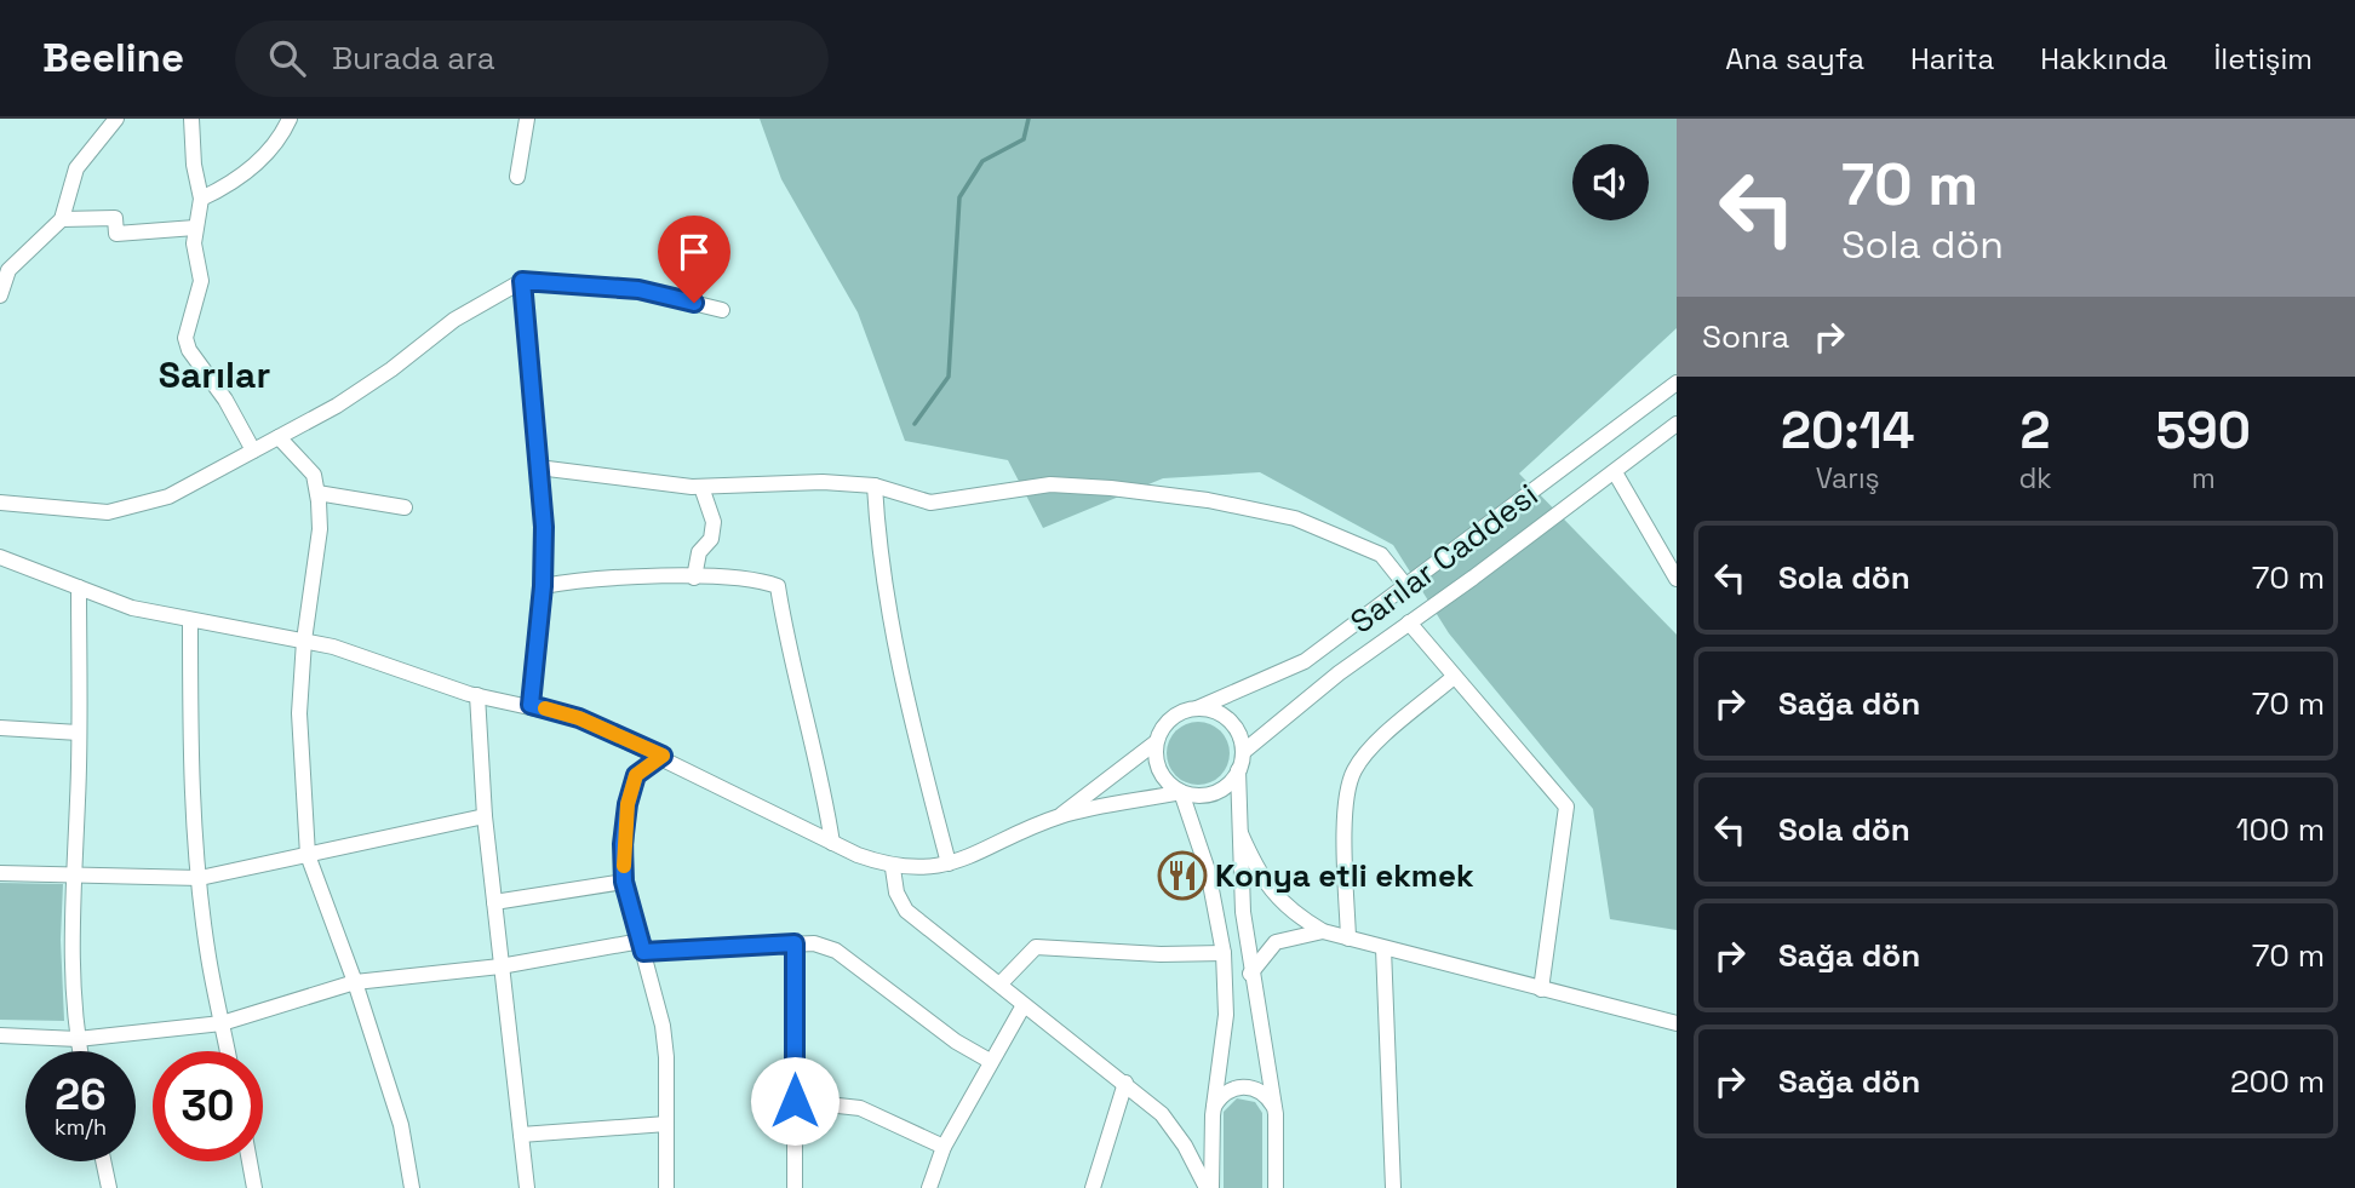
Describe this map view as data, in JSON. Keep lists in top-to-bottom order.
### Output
{
  "streets": {
    "street": ["Sarılar Caddesi"]
  },
  "districts": ["Sarılar"],
  "places": {
    "restaurant": ["Konya etli ekmek"]
  },
  "page": {
    "header": "Beeline",
    "search": "Burada ara",
    "nav": [
      "Ana sayfa",
      "Harita",
      "Hakkında",
      "İletişim"
    ],
    "turn": ["70 m", "Sola dön"],
    "then": "Sonra",
    "eta": [
      "20:14",
      "Varış",
      "2",
      "dk",
      "590",
      "m"
    ],
    "list": [
      {
        "name": "Sola dön",
        "value": "70 m"
      },
      {
        "name": "Sağa dön",
        "value": "70 m"
      },
      {
        "name": "Sola dön",
        "value": "100 m"
      },
      {
        "name": "Sağa dön",
        "value": "70 m"
      },
      {
        "name": "Sağa dön",
        "value": "200 m"
      }
    ],
    "speed": "26 km/h",
    "limit": "30"
  }
}
